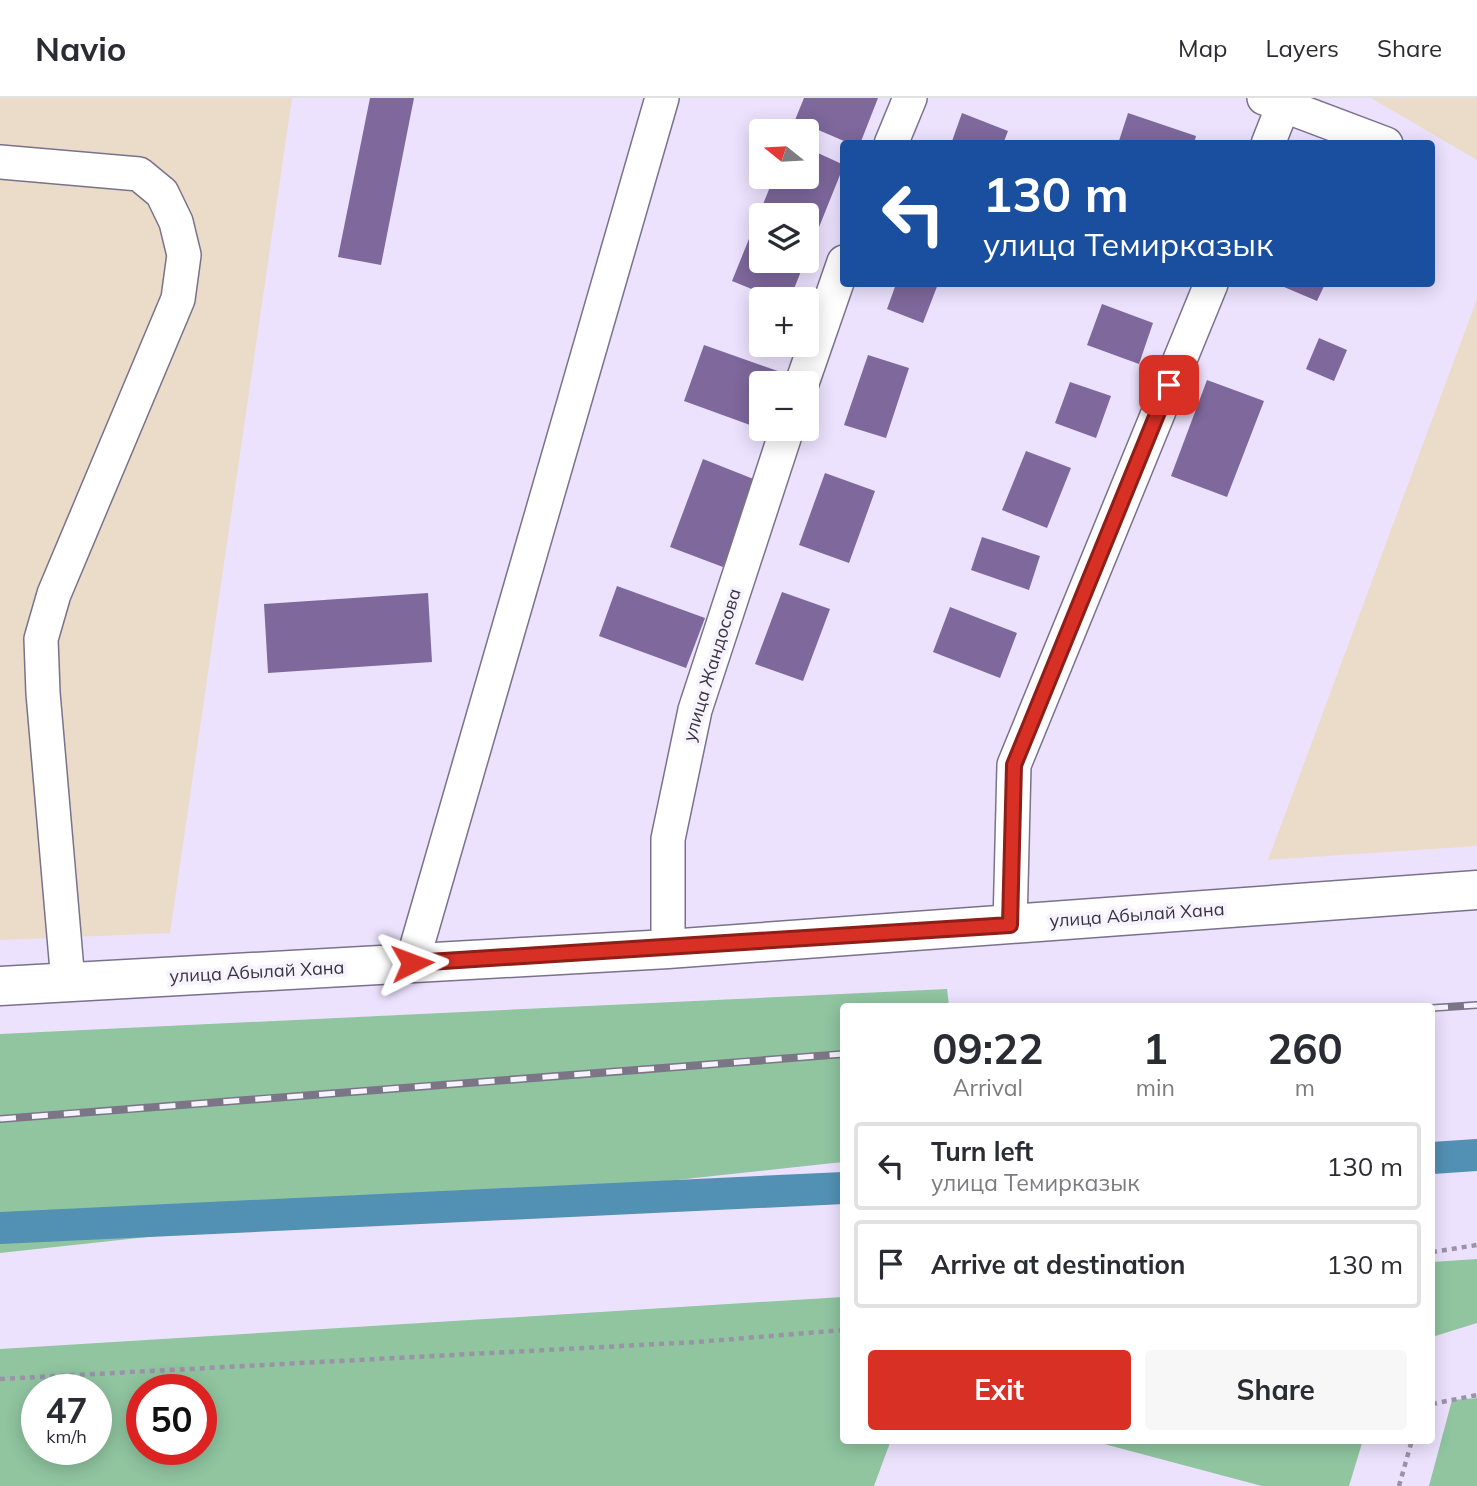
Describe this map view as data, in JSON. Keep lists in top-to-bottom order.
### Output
{
  "streets": {
    "main road": ["улица Абылай Хана"],
    "street": ["улица Жандосова"]
  },
  "crossings": [
    ["улица Жандосова", "улица Абылай Хана"]
  ],
  "north": "left",
  "page": {
    "header": "Navio",
    "nav": ["Map", "Layers", "Share"],
    "map_buttons": ["+", "−"],
    "turn": ["130 m", "улица Темирказык"],
    "eta": [
      "09:22",
      "Arrival",
      "1",
      "min",
      "260",
      "m"
    ],
    "list": [
      {
        "name": "Turn left",
        "note": "улица Темирказык",
        "value": "130 m"
      },
      {
        "name": "Arrive at destination",
        "value": "130 m"
      }
    ],
    "buttons": ["Exit", "Share"],
    "speed": "47 km/h",
    "limit": "50"
  }
}
